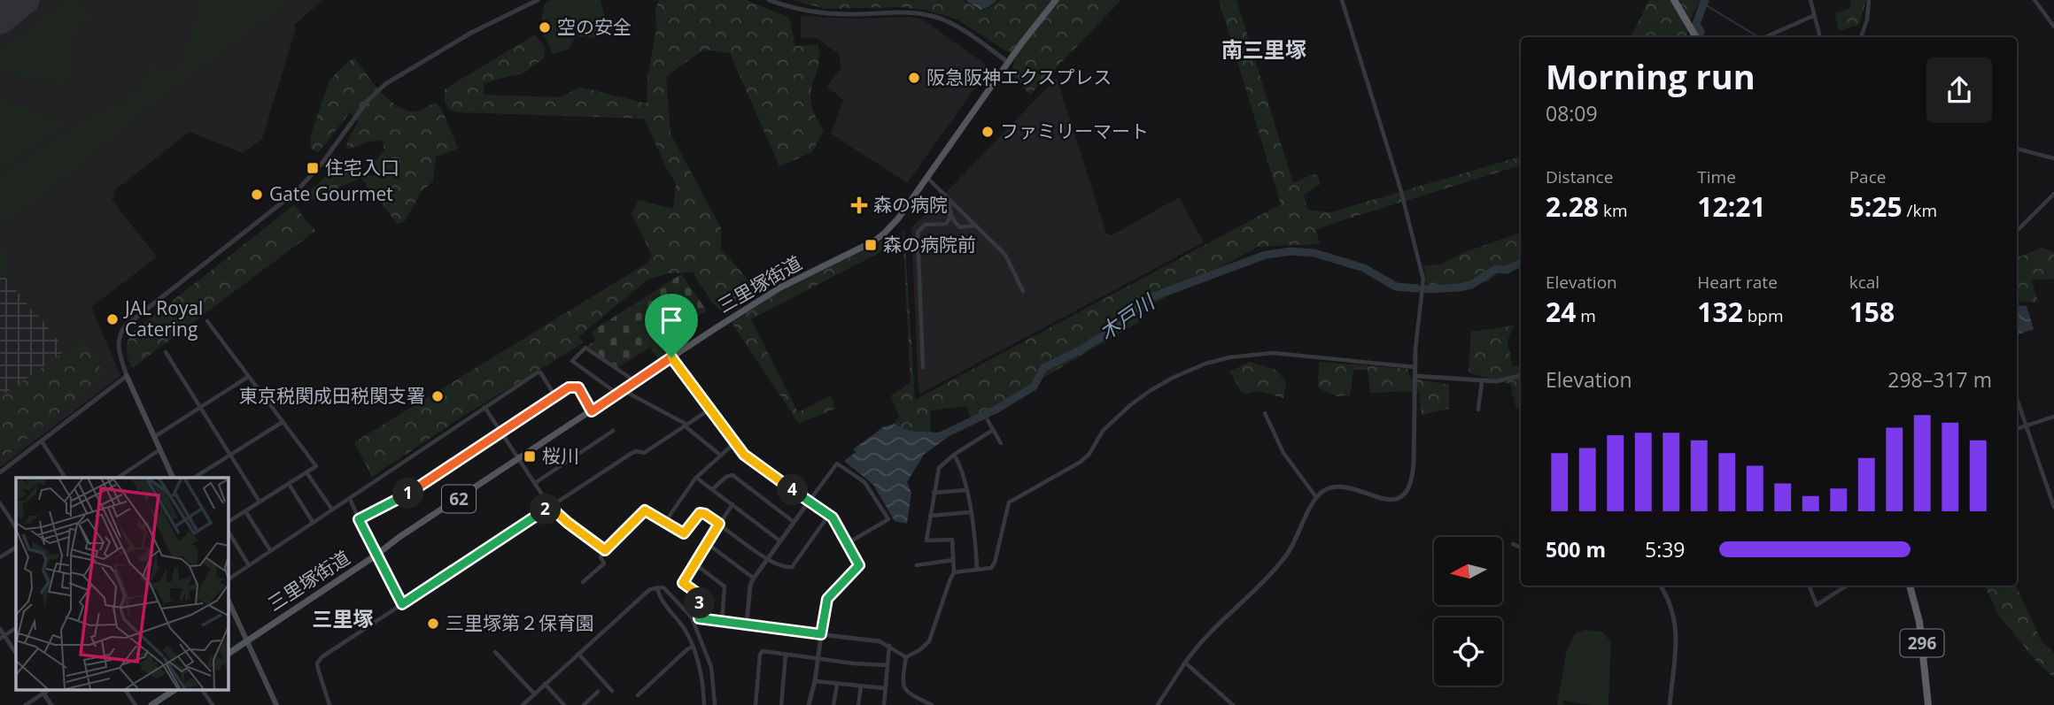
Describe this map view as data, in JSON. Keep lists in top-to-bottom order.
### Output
{
  "streets": {
    "highway": ["296"],
    "main road": ["三里塚街道", "62"]
  },
  "districts": ["南三里塚", "三里塚"],
  "water": ["木戸川"],
  "places": {
    "other": [
      "空の安全",
      "阪急阪神エクスプレス",
      "ファミリーマート",
      "Gate Gourmet",
      "JAL Royal Catering",
      "東京税関成田税関支署",
      "三里塚第２保育園"
    ],
    "transit": ["住宅入口", "森の病院前", "桜川"],
    "health": ["森の病院"]
  },
  "north": "left",
  "page": {
    "heading": ["Morning run", "08:09"],
    "stats": [
      ["Distance", "2.28 km"],
      ["Time", "12:21"],
      ["Pace", "5:25 /km"],
      ["Elevation", "24 m"],
      ["Heart rate", "132 bpm"],
      ["kcal", "158"]
    ],
    "chart": ["Elevation", "298–317 m"],
    "pins": [
      "4",
      "1",
      "2",
      "3"
    ],
    "list": [
      {
        "name": "500 m",
        "note": "5:39"
      }
    ]
  }
}
